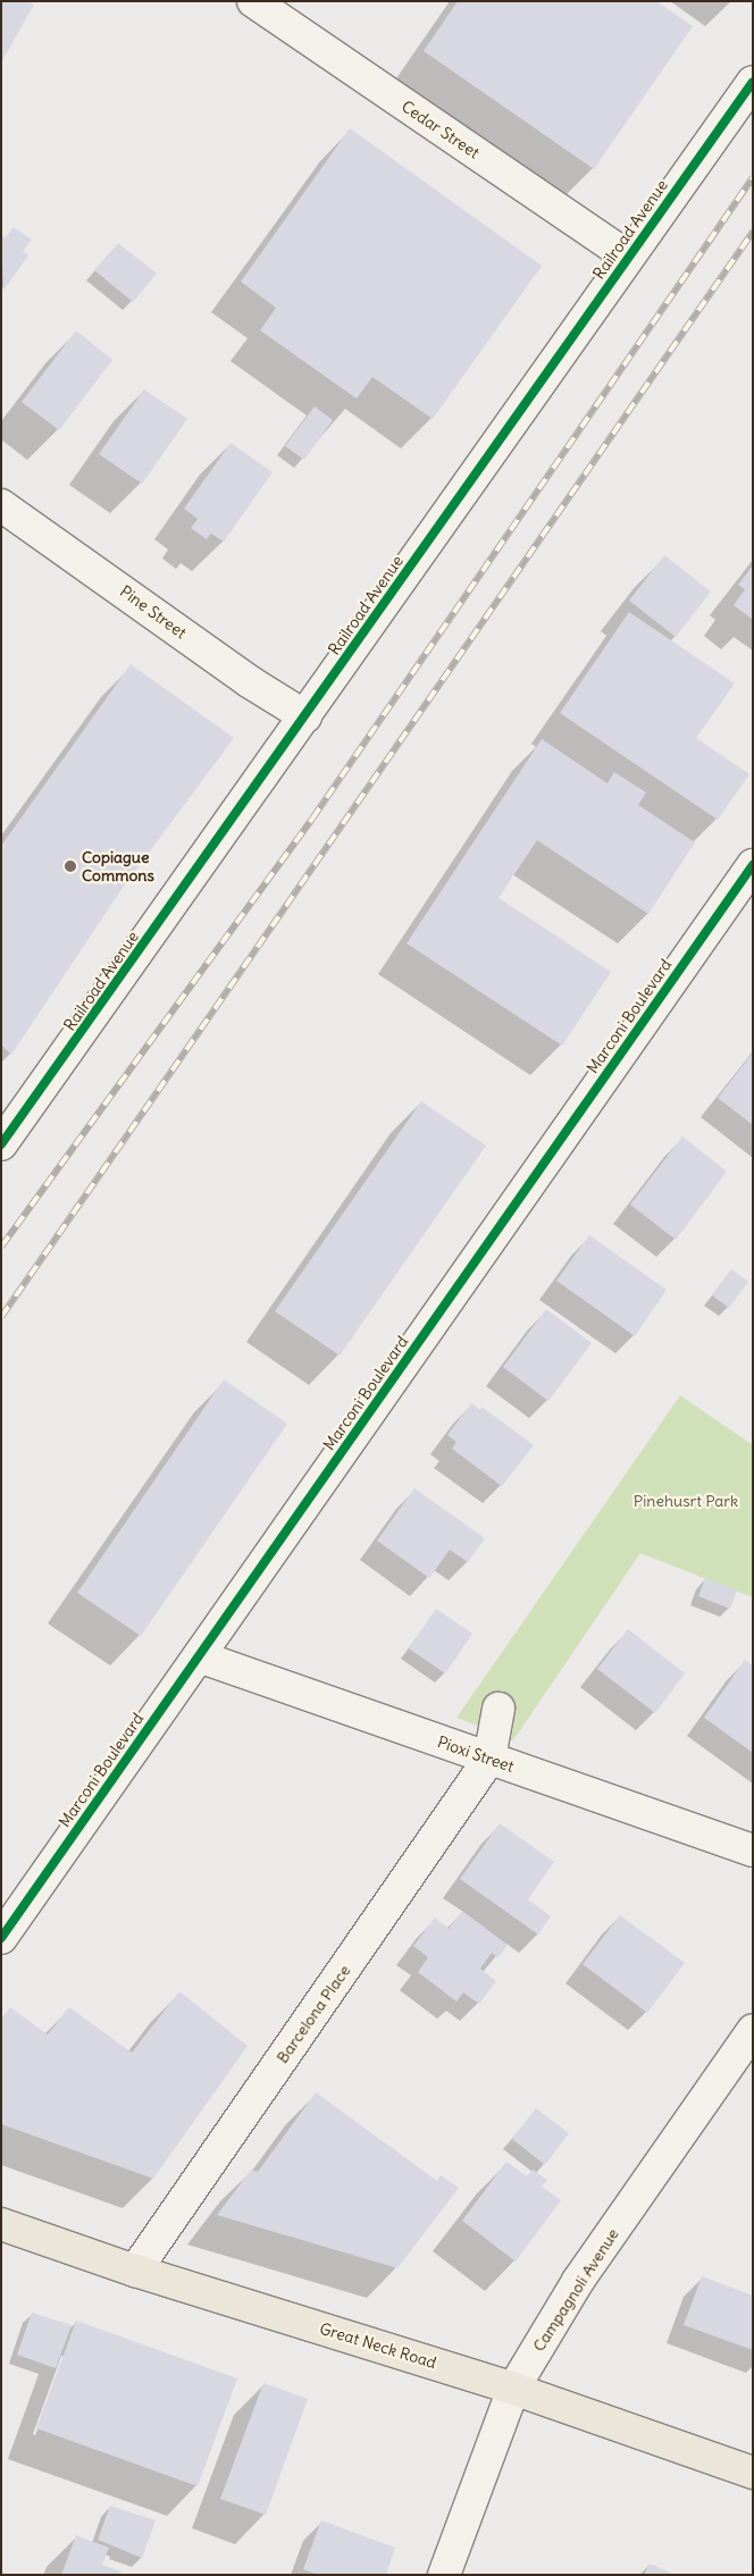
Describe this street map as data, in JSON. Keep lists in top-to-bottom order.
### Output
{
  "streets": {
    "main road": ["Great Neck Road"],
    "street": [
      "Cedar Street",
      "Railroad Avenue",
      "Pine Street",
      "Marconi Boulevard",
      "Pioxi Street",
      "Barcelona Place",
      "Campagnoli Avenue"
    ]
  },
  "crossings": [
    ["Cedar Street", "Railroad Avenue"],
    ["Railroad Avenue", "Pine Street"],
    ["Marconi Boulevard", "Pioxi Street"],
    ["Pioxi Street", "Barcelona Place"],
    ["Barcelona Place", "Great Neck Road"],
    ["Campagnoli Avenue", "Great Neck Road"]
  ],
  "parks": ["Pinehusrt Park"],
  "places": ["Copiague Commons"]
}
